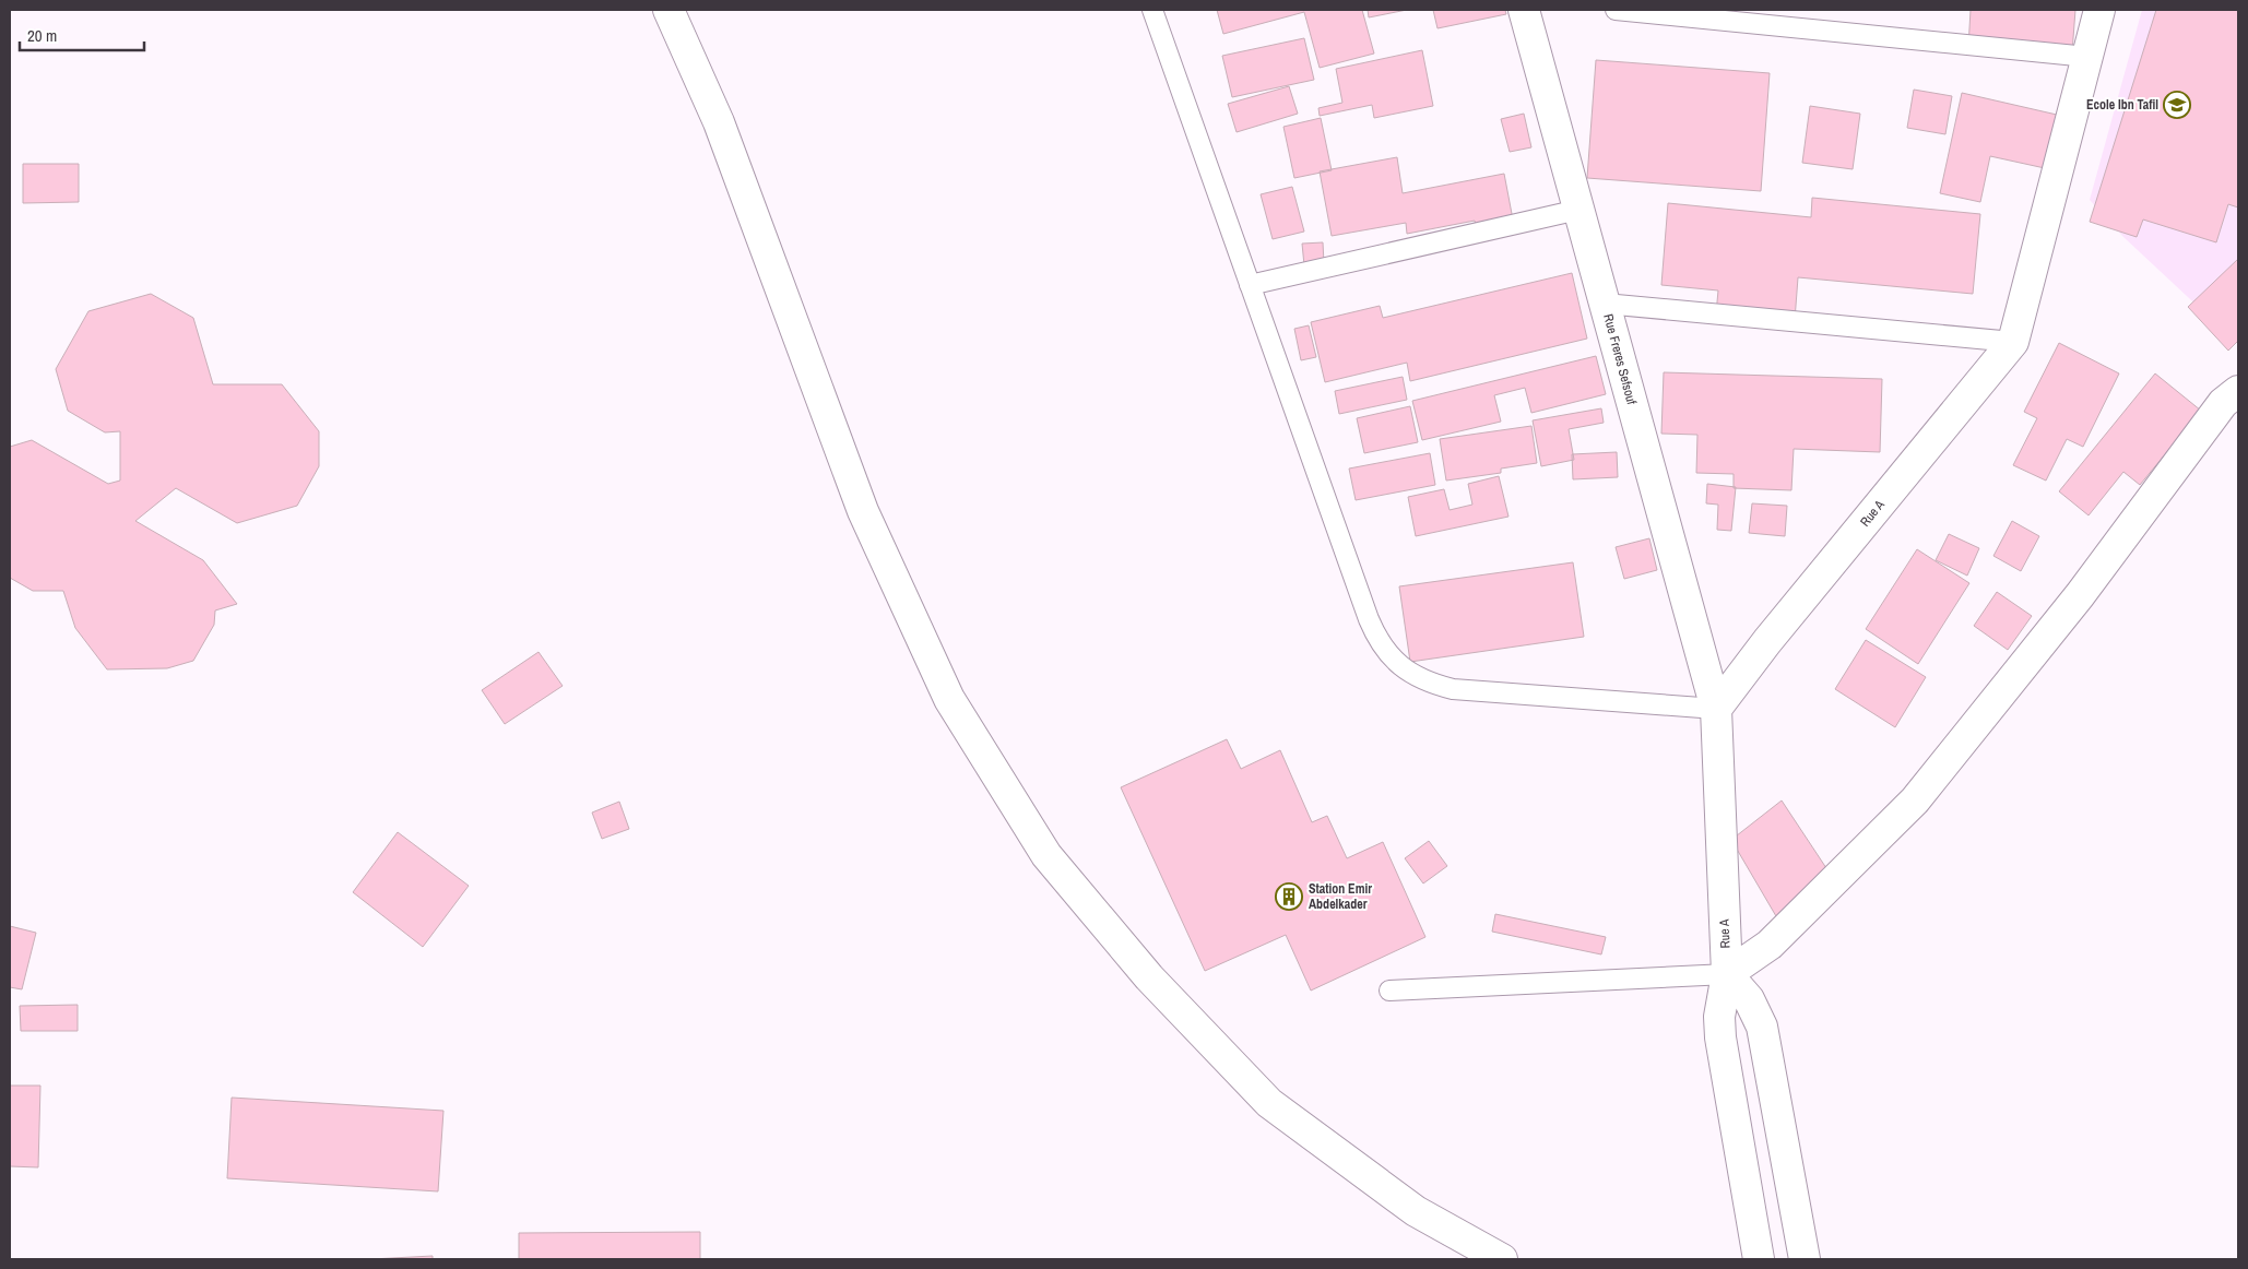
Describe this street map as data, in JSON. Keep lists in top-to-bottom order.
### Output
{
  "streets": {
    "main road": ["Rue Freres Sefsouf", "Rue A"]
  },
  "crossings": [
    ["Rue Freres Sefsouf", "Rue A"]
  ],
  "places": {
    "school or university": ["Ecole Ibn Tafil"],
    "building": ["Station Emir Abdelkader"]
  },
  "scale_bar": "20 m"
}
